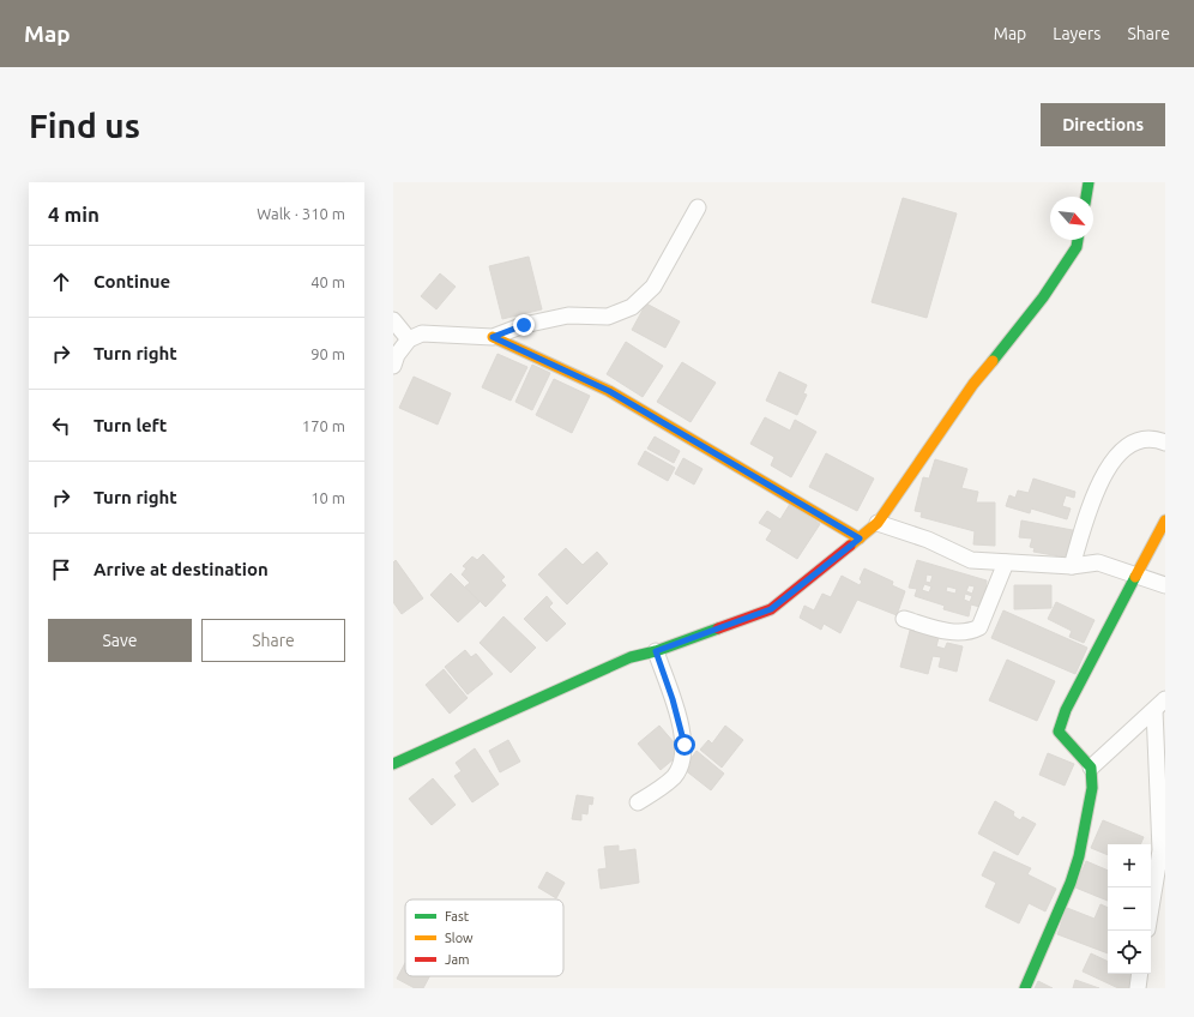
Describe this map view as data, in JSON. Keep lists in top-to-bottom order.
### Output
{
  "legend": ["Fast", "Slow", "Jam"],
  "north": "bottom right",
  "page": {
    "header": "Map",
    "nav": ["Map", "Layers", "Share"],
    "buttons": [
      "Directions",
      ["Save", "Share"]
    ],
    "title": "Find us",
    "heading": ["4 min", "Walk · 310 m"],
    "list": [
      ["Continue", "40 m"],
      ["Turn right", "90 m"],
      ["Turn left", "170 m"],
      ["Turn right", "10 m"],
      "Arrive at destination"
    ],
    "map_buttons": ["+", "−"]
  }
}
